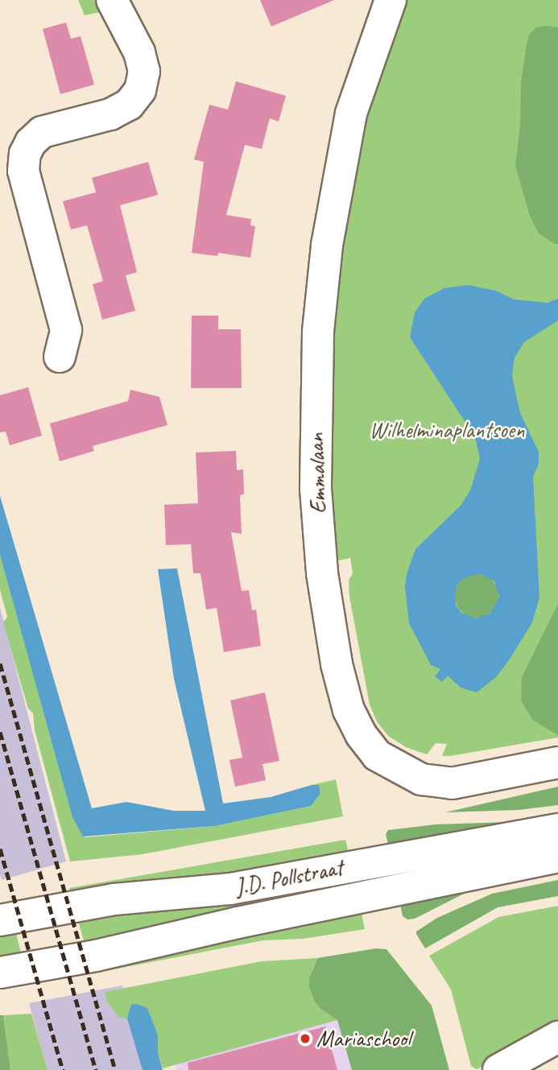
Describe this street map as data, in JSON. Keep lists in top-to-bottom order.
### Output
{
  "streets": {
    "street": ["Emmalaan", "J.D. Pollstraat"]
  },
  "parks": ["Wilhelminaplantsoen"],
  "places": ["Mariaschool"]
}
